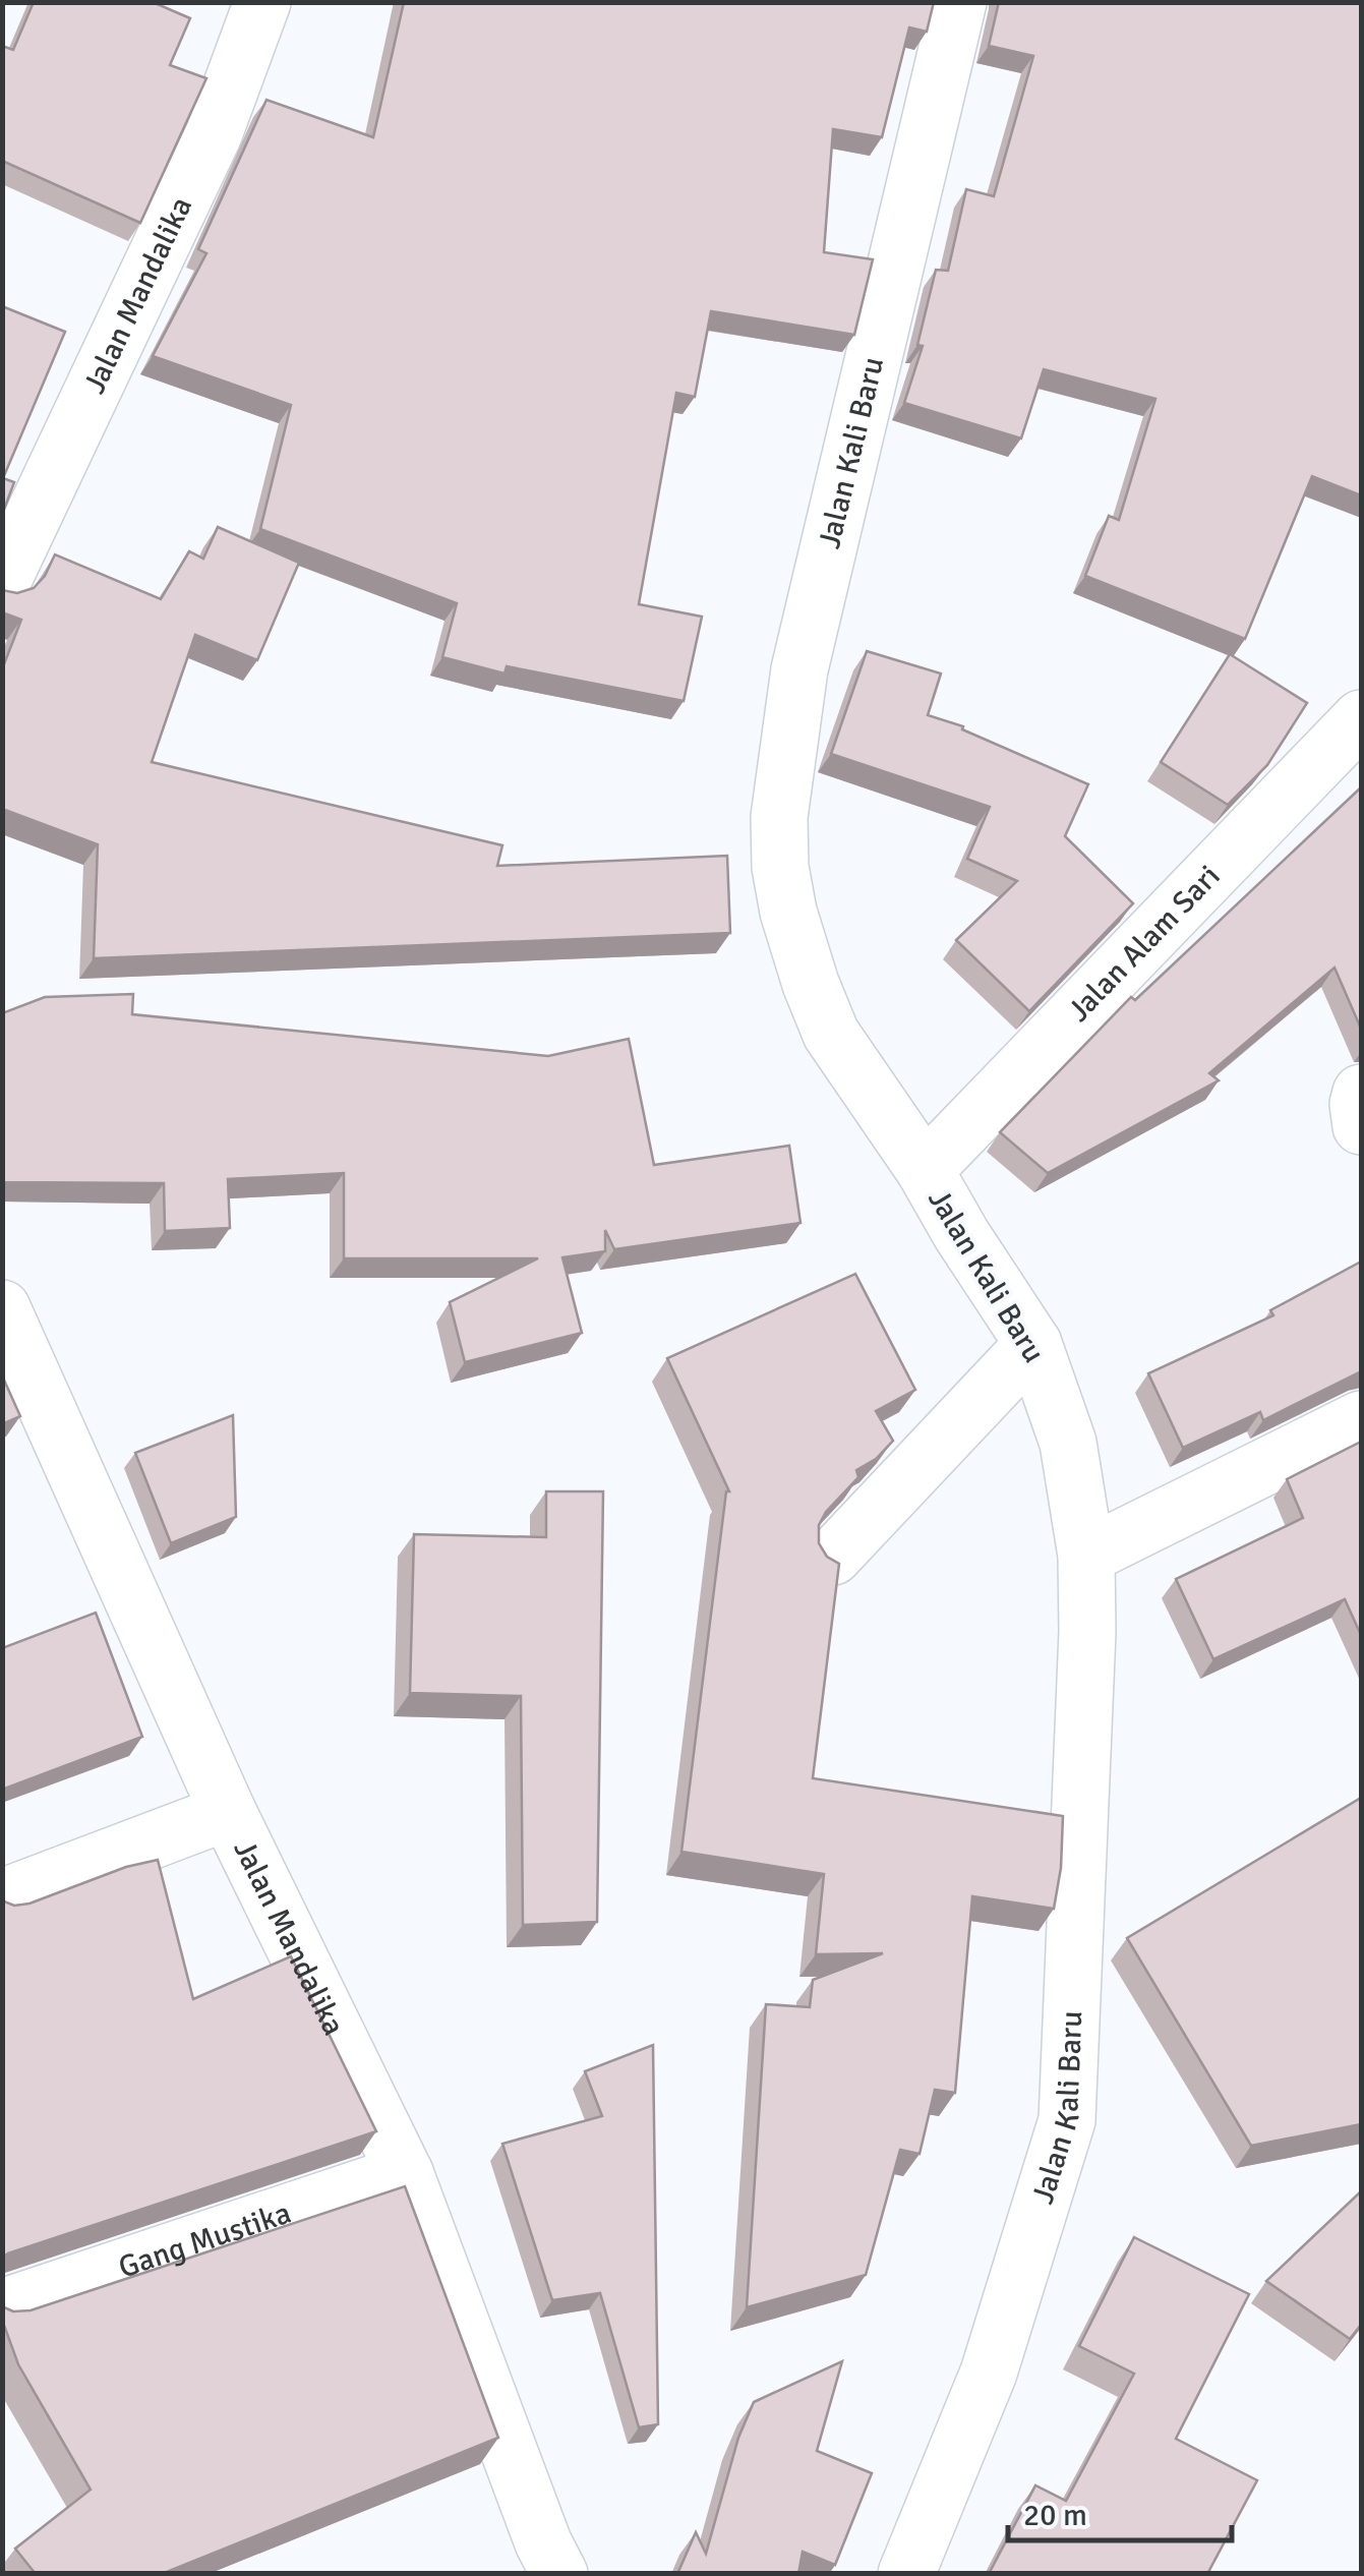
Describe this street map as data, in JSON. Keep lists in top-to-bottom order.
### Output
{
  "streets": {
    "street": [
      "Jalan Mandalika",
      "Jalan Kali Baru",
      "Jalan Alam Sari",
      "Gang Mustika"
    ]
  },
  "crossings": [
    ["Jalan Mandalika", "Gang Mustika"],
    ["Jalan Kali Baru", "Jalan Alam Sari"]
  ],
  "scale_bar": "20 m"
}
